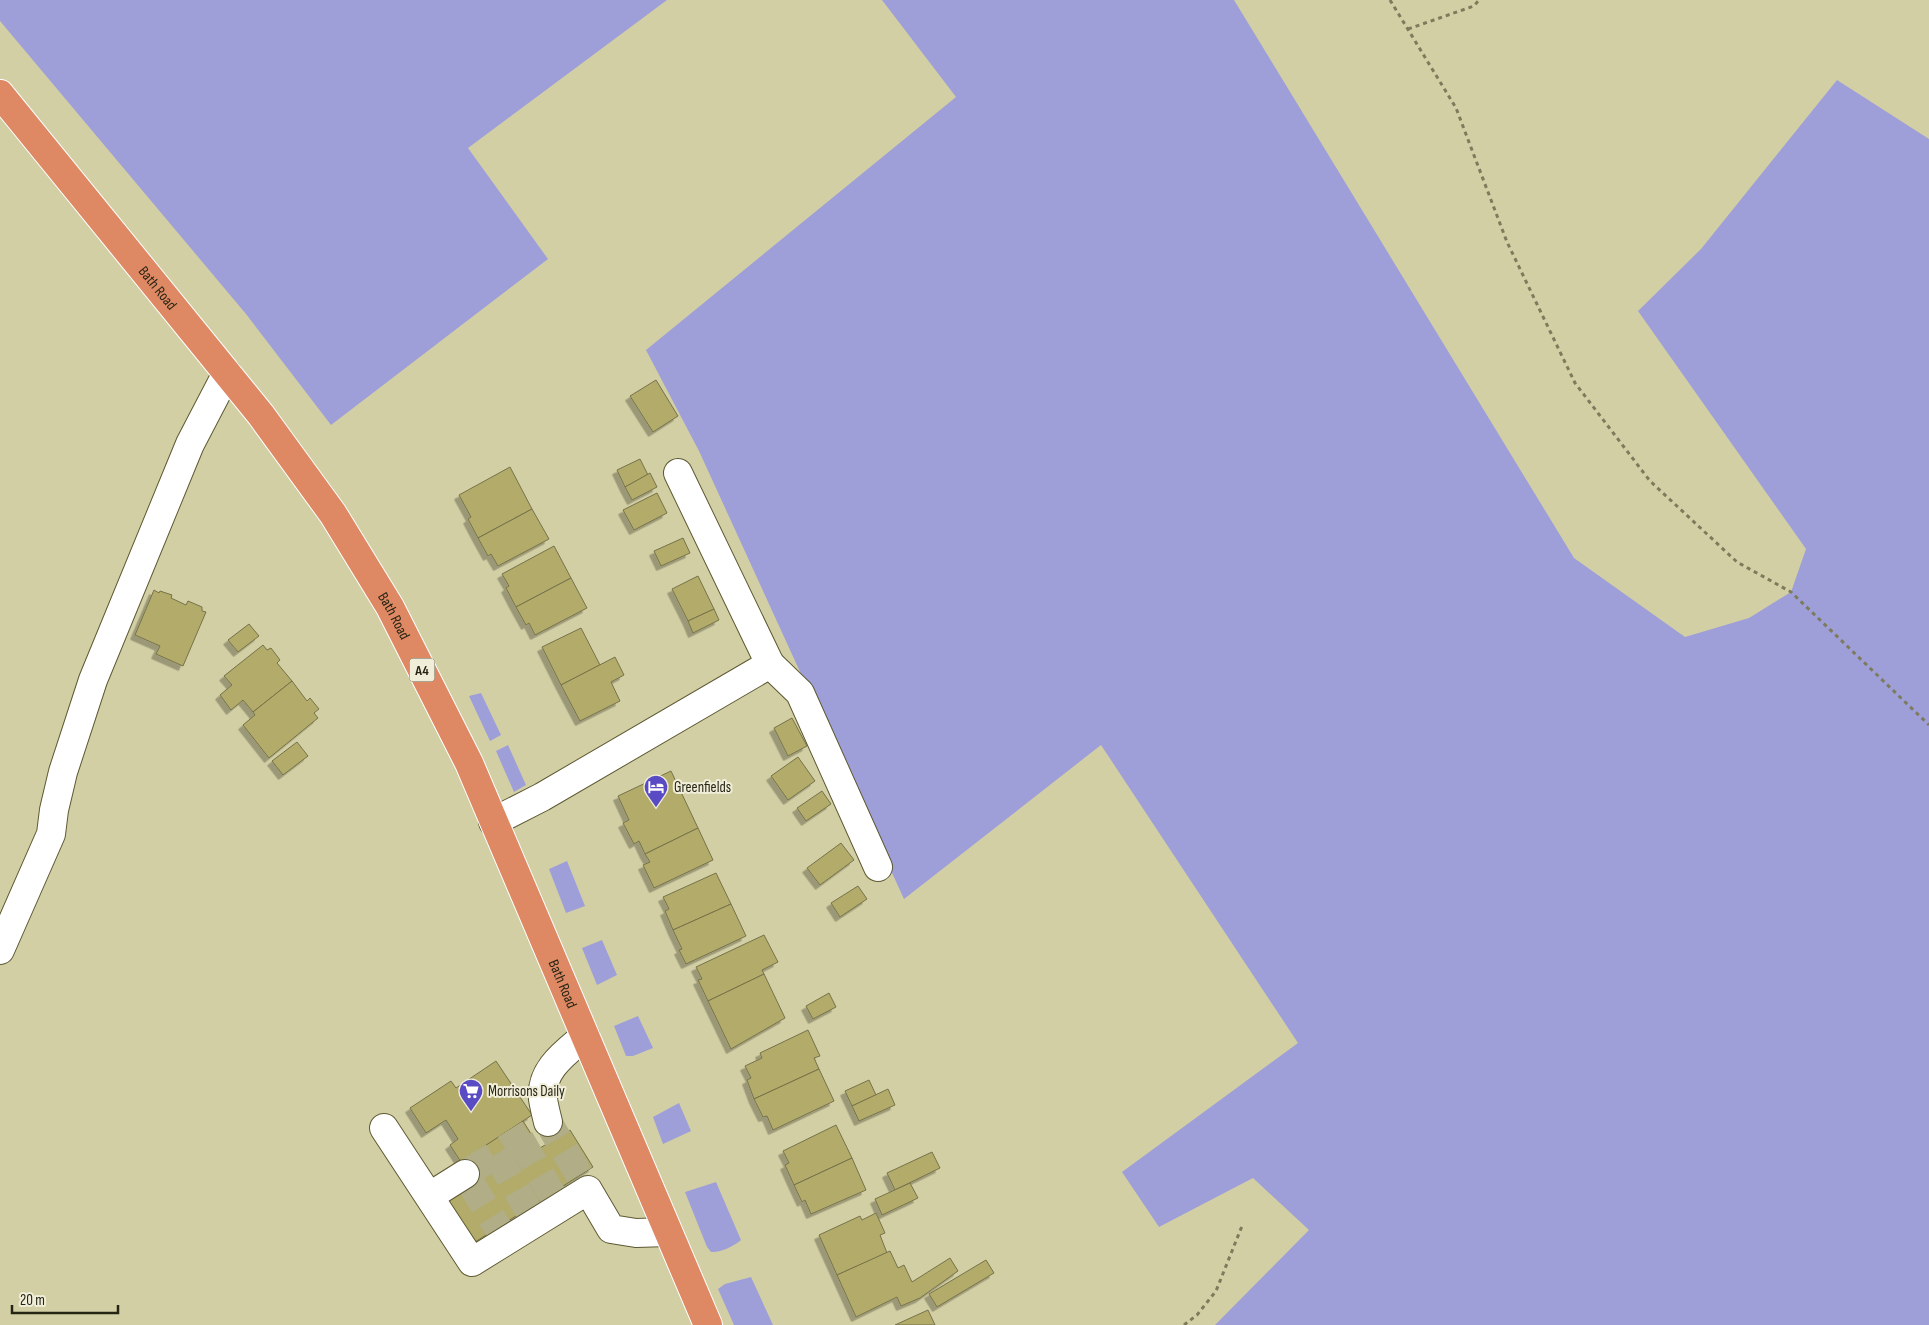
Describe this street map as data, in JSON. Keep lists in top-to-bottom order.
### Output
{
  "streets": {
    "highway": ["Bath Road", "A4"]
  },
  "places": {
    "hotel": ["Greenfields"],
    "supermarket": ["Morrisons Daily"]
  },
  "scale_bar": "20 m"
}
